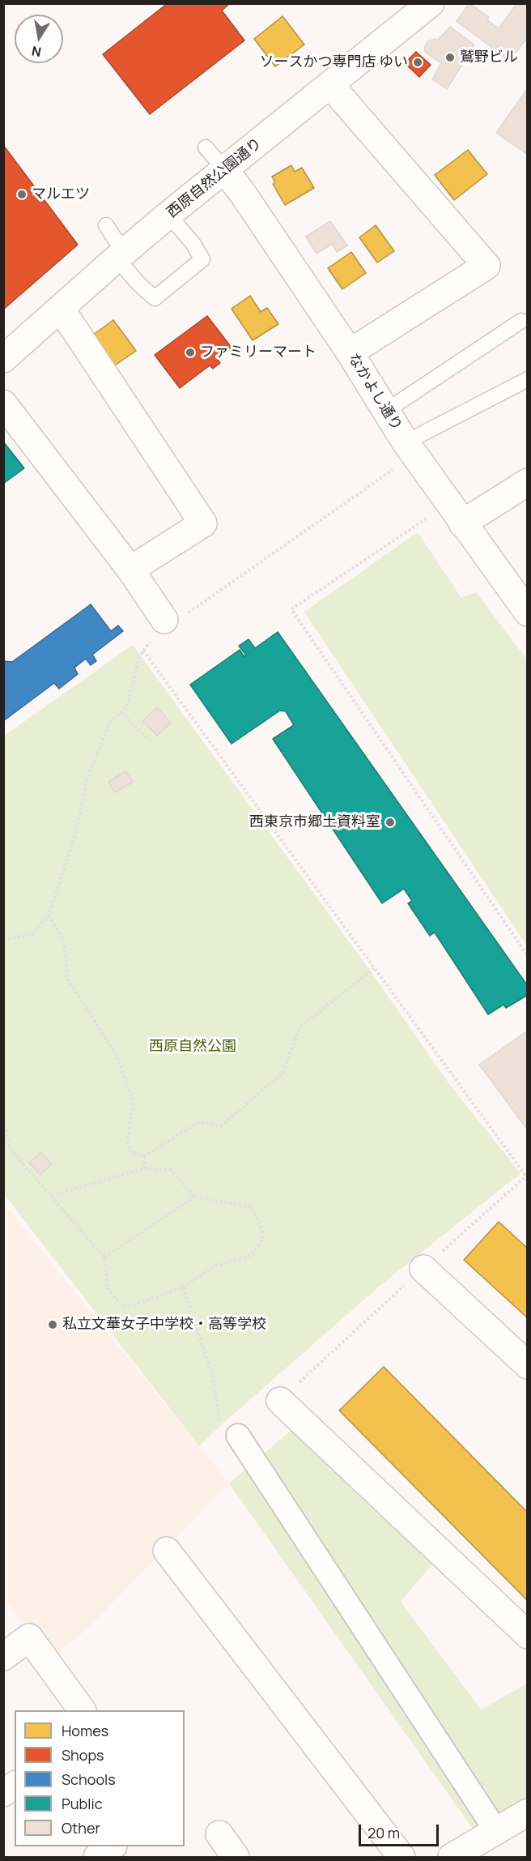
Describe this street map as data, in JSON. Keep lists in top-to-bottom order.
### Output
{
  "streets": {
    "street": ["西原自然公園通り", "なかよし通り"]
  },
  "crossings": [
    ["西原自然公園通り", "なかよし通り"]
  ],
  "parks": ["西原自然公園"],
  "places": [
    "鷲野ビル",
    "ソースかつ専門店 ゆい",
    "マルエツ",
    "ファミリーマート",
    "西東京市郷土資料室",
    "私立文華女子中学校・高等学校"
  ],
  "legend": [
    "Homes",
    "Shops",
    "Schools",
    "Public",
    "Other"
  ],
  "scale_bar": "20 m",
  "north": "bottom"
}
